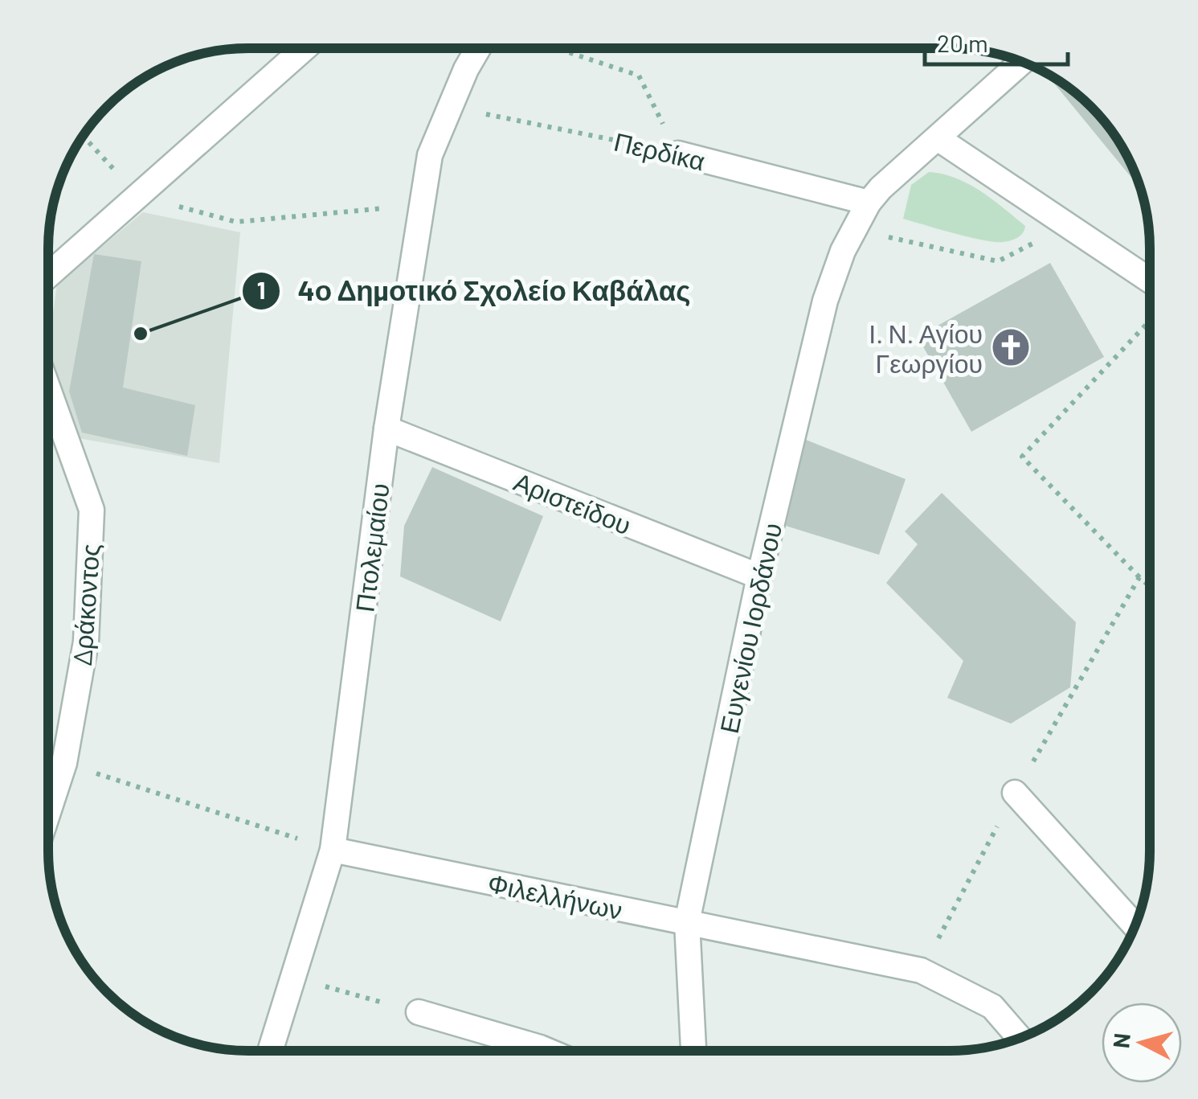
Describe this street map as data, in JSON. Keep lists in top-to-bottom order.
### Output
{
  "streets": {
    "street": [
      "Περδίκα",
      "Αριστείδου",
      "Πτολεμαίου",
      "Δράκοντος",
      "Ευγενίου Ιορδάνου",
      "Φιλελλήνων"
    ]
  },
  "crossings": [
    ["Περδίκα", "Πτολεμαίου"],
    ["Περδίκα", "Ευγενίου Ιορδάνου"],
    ["Αριστείδου", "Πτολεμαίου"],
    ["Αριστείδου", "Ευγενίου Ιορδάνου"],
    ["Πτολεμαίου", "Φιλελλήνων"],
    ["Ευγενίου Ιορδάνου", "Φιλελλήνων"]
  ],
  "places": {
    "other": ["4ο Δημοτικό Σχολείο Καβάλας"],
    "church": ["Ι. Ν. Αγίου Γεωργίου"]
  },
  "scale_bar": "20 m",
  "north": "left"
}
